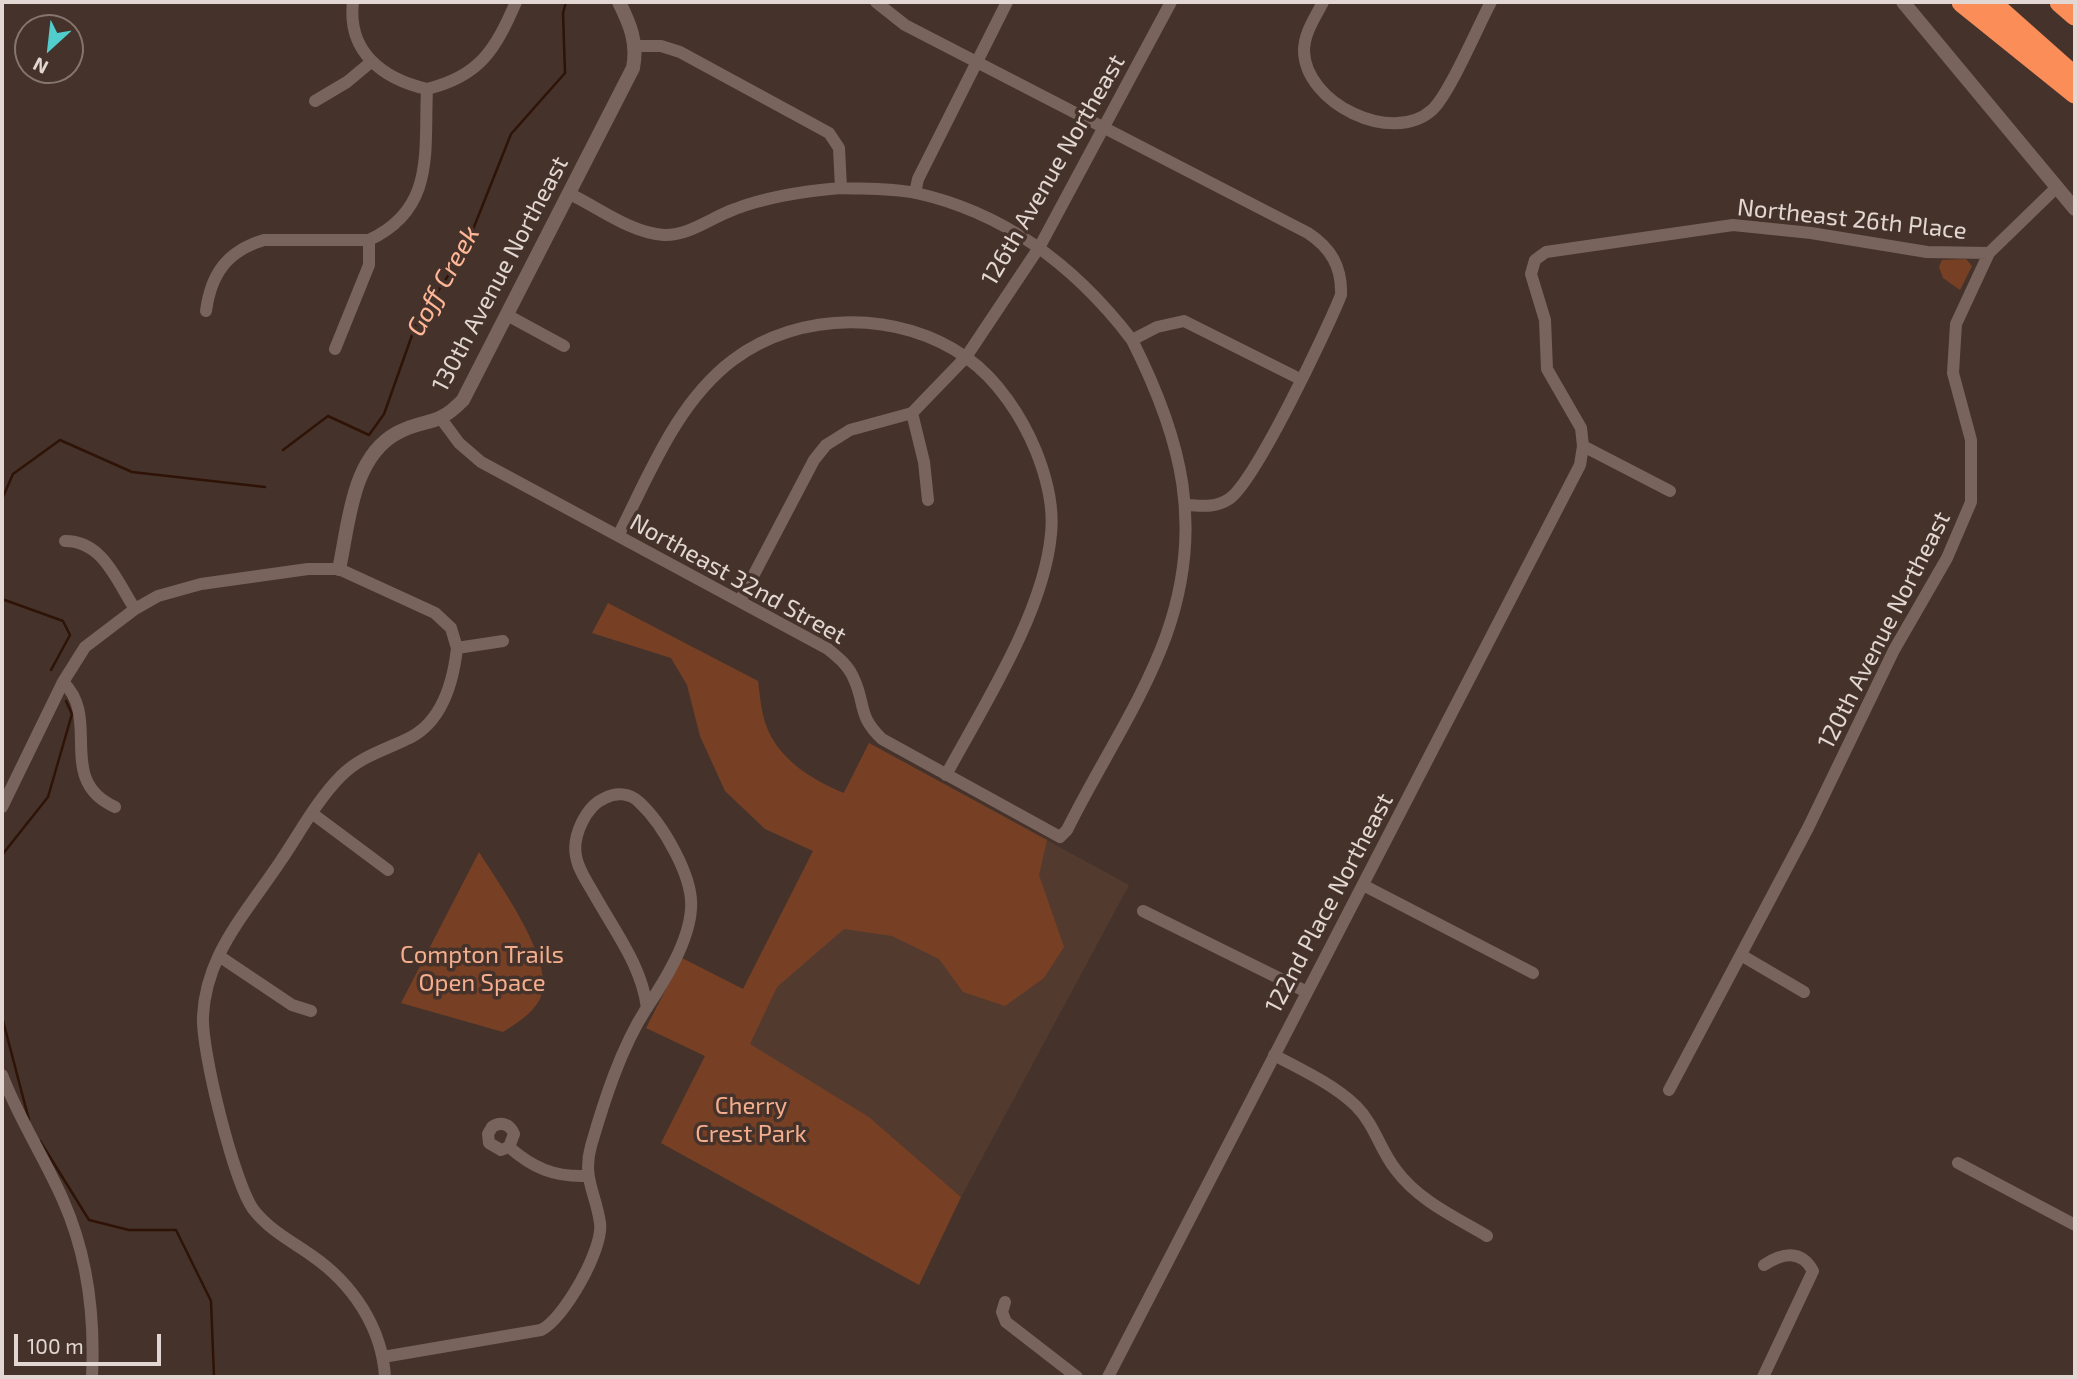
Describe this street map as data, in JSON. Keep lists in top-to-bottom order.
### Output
{
  "streets": {
    "street": [
      "126th Avenue Northeast",
      "Northeast 26th Place",
      "130th Avenue Northeast",
      "Northeast 32nd Street",
      "120th Avenue Northeast",
      "122nd Place Northeast"
    ]
  },
  "crossings": [
    ["Northeast 26th Place", "120th Avenue Northeast"],
    ["Northeast 26th Place", "122nd Place Northeast"],
    ["130th Avenue Northeast", "Northeast 32nd Street"]
  ],
  "water": ["Goff Creek"],
  "parks": ["Compton Trails Open Space", "Cherry Crest Park"],
  "scale_bar": "100 m",
  "north": "bottom left"
}
